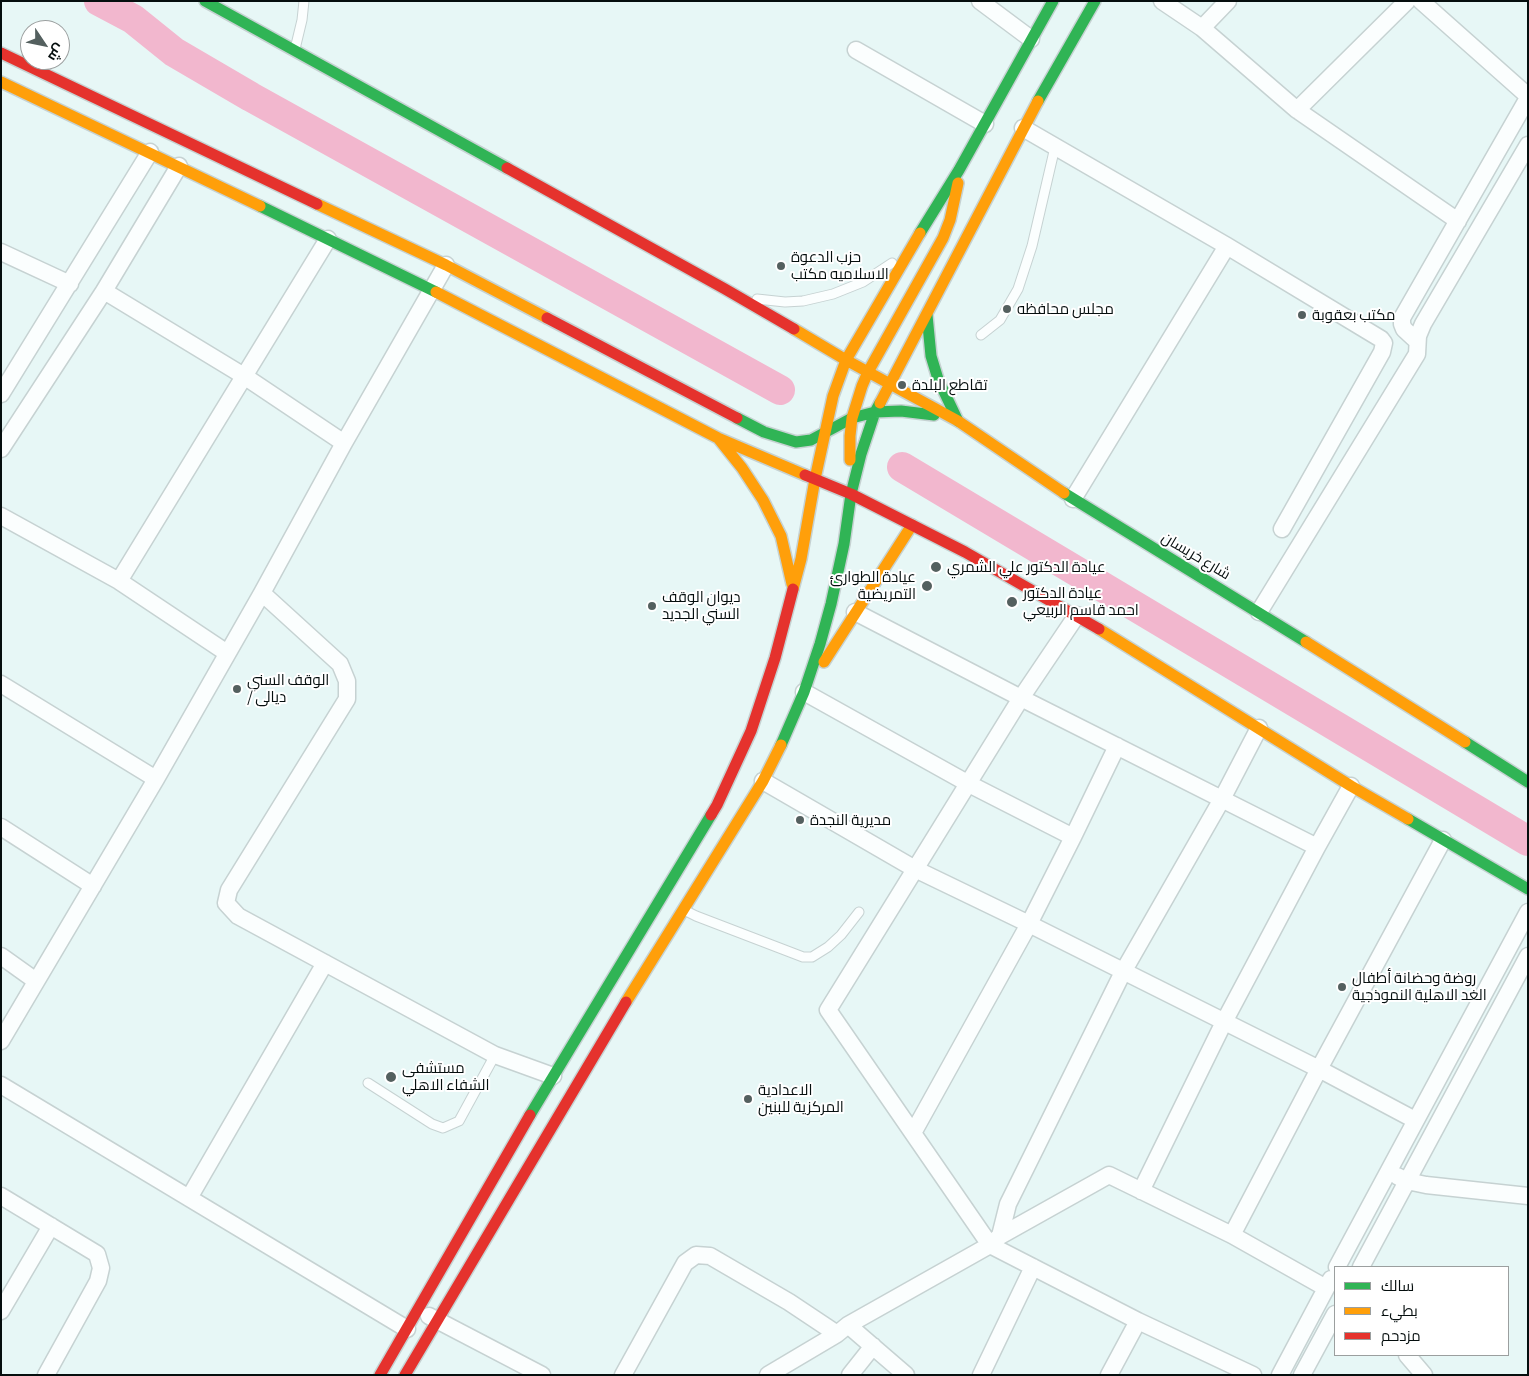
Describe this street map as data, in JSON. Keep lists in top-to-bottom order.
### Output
{
  "streets": {
    "street": ["شارع خريسان"]
  },
  "places": [
    "حزب الدعوة الاسلاميه مكتب",
    "مجلس محافظه",
    "مكتب بعقوبة",
    "تقاطع البلدة",
    "عيادة الدكتور علي الشمري",
    "عيادة الطوارئ التمريضية",
    "عيادة الدكتور احمد قاسم الربيعي",
    "ديوان الوقف السني الجديد",
    "الوقف السني / ديالى",
    "مديرية النجدة",
    "روضة وحضانة أطفال الغد الاهلية النموذجية",
    "مستشفى الشفاء الاهلي",
    "الاعدادية المركزية للبنين"
  ],
  "legend": ["سالك", "بطيء", "مزدحم"],
  "north": "bottom right"
}
